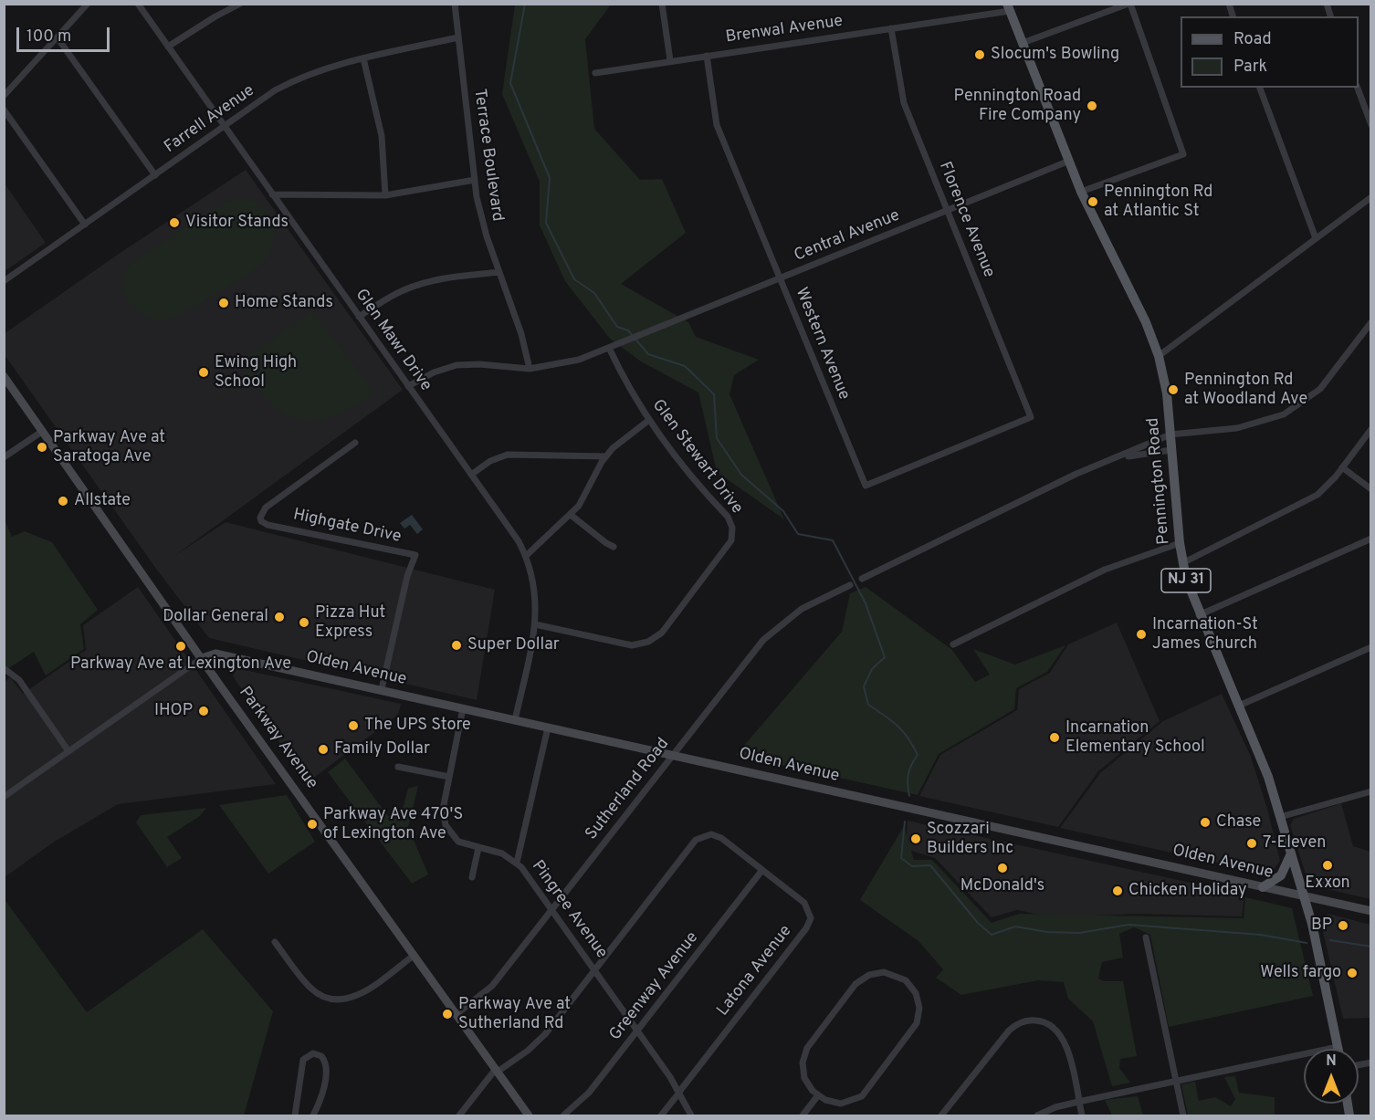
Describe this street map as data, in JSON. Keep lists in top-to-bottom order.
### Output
{
  "streets": {
    "main road": [
      "Pennington Road",
      "NJ 31",
      "Olden Avenue",
      "Parkway Avenue"
    ],
    "street": [
      "Brenwal Avenue",
      "Farrell Avenue",
      "Terrace Boulevard",
      "Florence Avenue",
      "Central Avenue",
      "Glen Mawr Drive",
      "Western Avenue",
      "Glen Stewart Drive",
      "Highgate Drive",
      "Sutherland Road",
      "Pingree Avenue",
      "Latona Avenue",
      "Greenway Avenue"
    ]
  },
  "crossings": [
    ["Brenwal Avenue", "Florence Avenue"],
    ["Brenwal Avenue", "Western Avenue"],
    ["Brenwal Avenue", "Pennington Road"],
    ["Farrell Avenue", "Terrace Boulevard"],
    ["Farrell Avenue", "Glen Mawr Drive"],
    ["Terrace Boulevard", "Central Avenue"],
    ["Florence Avenue", "Central Avenue"],
    ["Florence Avenue", "Western Avenue"],
    ["Central Avenue", "Glen Mawr Drive"],
    ["Central Avenue", "Western Avenue"],
    ["Central Avenue", "Glen Stewart Drive"],
    ["Central Avenue", "Pennington Road"],
    ["Glen Mawr Drive", "Glen Stewart Drive"],
    ["Glen Mawr Drive", "Olden Avenue"],
    ["Pennington Road", "Olden Avenue"],
    ["Highgate Drive", "Olden Avenue"],
    ["Olden Avenue", "Parkway Avenue"],
    ["Olden Avenue", "Sutherland Road"],
    ["Olden Avenue", "Pingree Avenue"],
    ["Parkway Avenue", "Sutherland Road"],
    ["Sutherland Road", "Pingree Avenue"],
    ["Pingree Avenue", "Latona Avenue"],
    ["Pingree Avenue", "Greenway Avenue"],
    ["Latona Avenue", "Greenway Avenue"]
  ],
  "places": [
    "Slocum's Bowling",
    "Pennington Road Fire Company",
    "Pennington Rd at Atlantic St",
    "Visitor Stands",
    "Home Stands",
    "Ewing High School",
    "Pennington Rd at Woodland Ave",
    "Parkway Ave at Saratoga Ave",
    "Allstate",
    "Dollar General",
    "Pizza Hut Express",
    "Incarnation-St James Church",
    "Super Dollar",
    "Parkway Ave at Lexington Ave",
    "IHOP",
    "The UPS Store",
    "Incarnation Elementary School",
    "Family Dollar",
    "Chase",
    "Parkway Ave 470'S of Lexington Ave",
    "Scozzari Builders Inc",
    "7-Eleven",
    "Exxon",
    "McDonald's",
    "Chicken Holiday",
    "BP",
    "Wells fargo",
    "Parkway Ave at Sutherland Rd"
  ],
  "legend": ["Road", "Park"],
  "scale_bar": "100 m",
  "north": "top"
}
